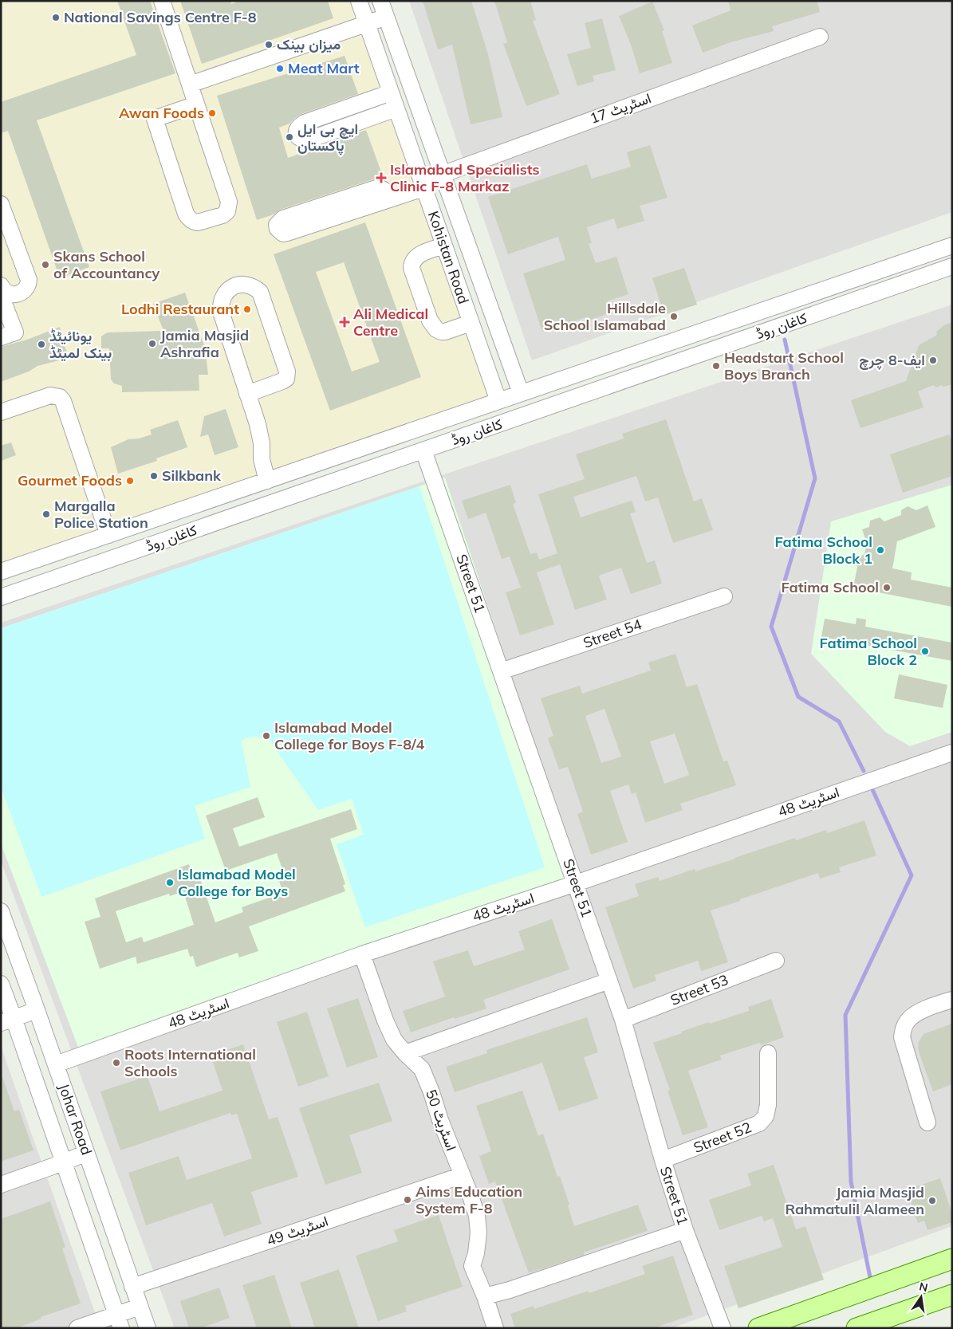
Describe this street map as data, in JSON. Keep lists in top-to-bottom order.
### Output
{
  "streets": {
    "street": [
      "اسٹریٹ 17",
      "Kohistan Road",
      "کاغان روڈ",
      "Street 51",
      "Street 54",
      "اسٹریٹ 48",
      "Street 53",
      "Johar Road",
      "اسٹریٹ 50",
      "Street 52",
      "اسٹریٹ 49"
    ]
  },
  "crossings": [
    ["اسٹریٹ 17", "Kohistan Road"],
    ["Kohistan Road", "کاغان روڈ"],
    ["کاغان روڈ", "Street 51"],
    ["Street 51", "Street 54"],
    ["Street 51", "اسٹریٹ 48"],
    ["Street 51", "Street 53"],
    ["Street 51", "Street 52"],
    ["اسٹریٹ 48", "Johar Road"],
    ["اسٹریٹ 48", "اسٹریٹ 50"],
    ["Johar Road", "اسٹریٹ 49"],
    ["اسٹریٹ 50", "اسٹریٹ 49"]
  ],
  "places": {
    "other": [
      "National Savings Centre F-8",
      "میزان بینک",
      "Meat Mart",
      "Awan Foods",
      "ایچ بی ایل پاکستان",
      "Skans School of Accountancy",
      "Lodhi Restaurant",
      "Hillsdale School Islamabad",
      "Jamia Masjid Ashrafia",
      "یونائیٹڈ بینک لمیٹڈ",
      "ایف-8 چرچ",
      "Headstart School Boys Branch",
      "Silkbank",
      "Gourmet Foods",
      "Margalla Police Station",
      "Fatima School Block 1",
      "Fatima School",
      "Fatima School Block 2",
      "Islamabad Model College for Boys F-8/4",
      "Islamabad Model College for Boys",
      "Roots International Schools",
      "Aims Education System F-8",
      "Jamia Masjid Rahmatulil Alameen"
    ],
    "health": ["Islamabad Specialists Clinic F-8 Markaz", "Ali Medical Centre"]
  },
  "north": "top"
}
